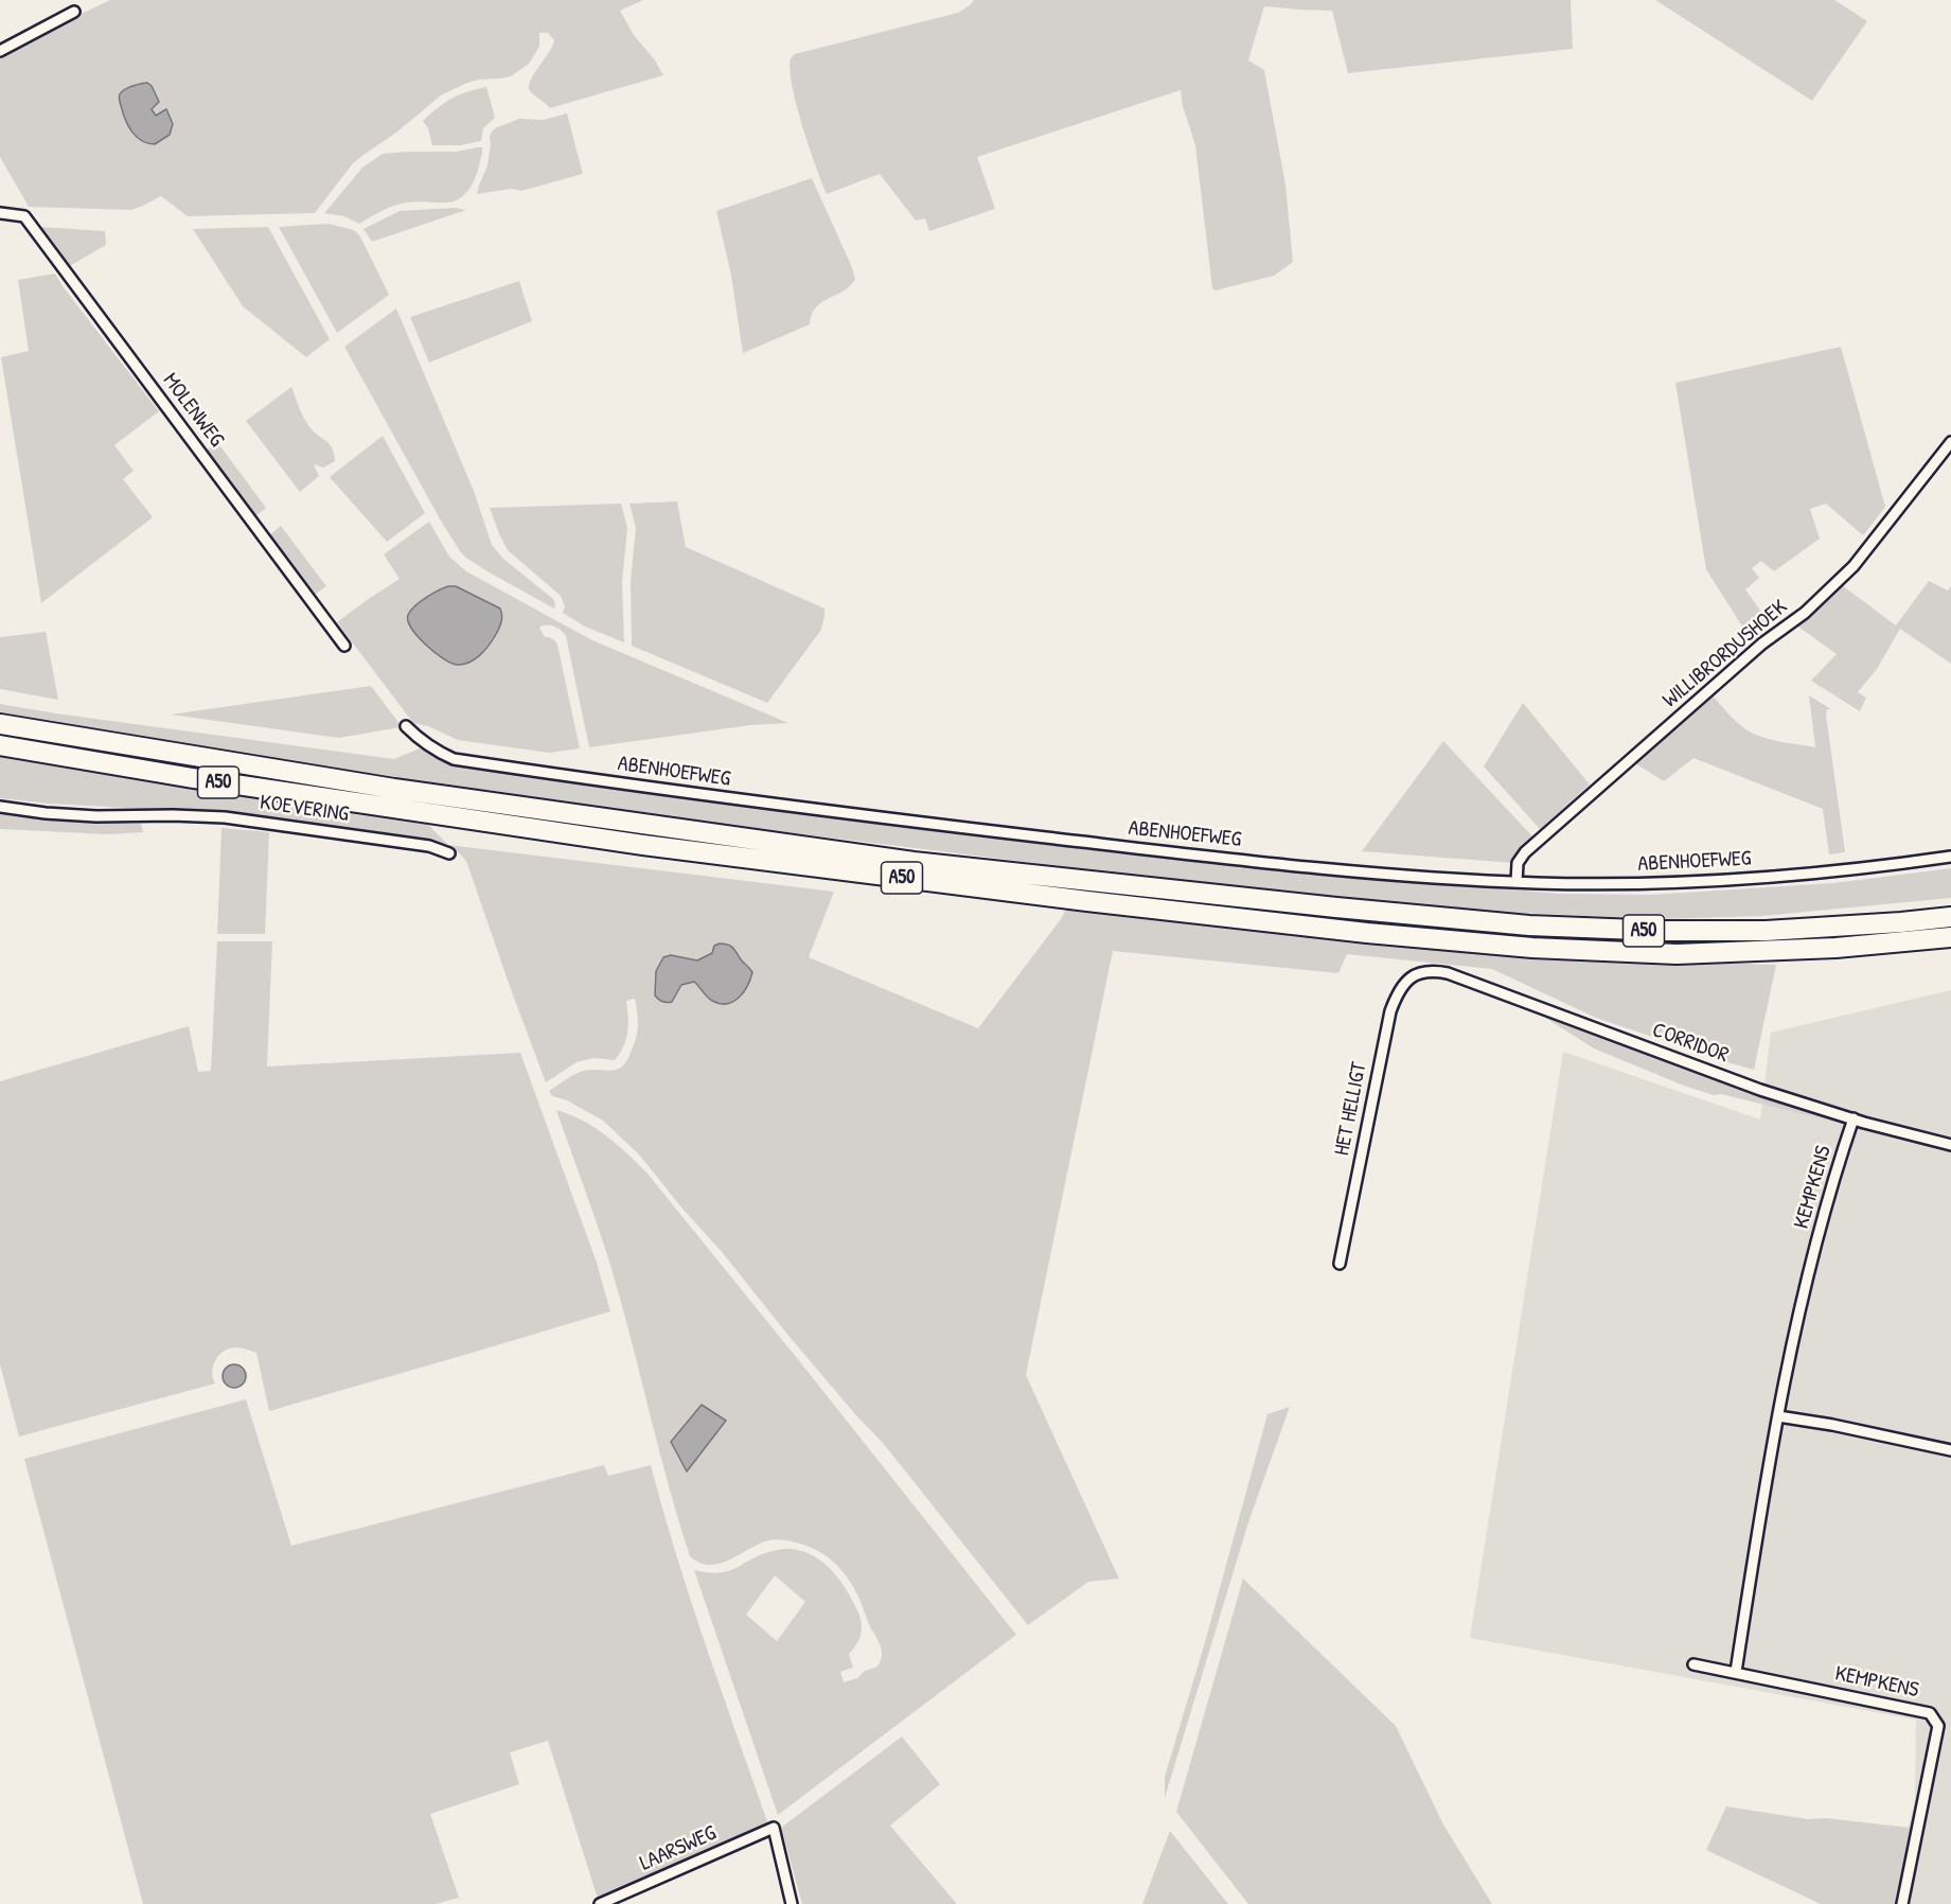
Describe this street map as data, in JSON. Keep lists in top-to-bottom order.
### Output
{
  "streets": {
    "highway": ["A50"],
    "street": [
      "MOLENWEG",
      "WILLIBRORDUSHOEK",
      "ABENHOEFWEG",
      "KOEVERING",
      "CORRIDOR",
      "HET HELLIGT",
      "KEMPKENS",
      "LAARSWEG"
    ]
  },
  "crossings": [
    ["WILLIBRORDUSHOEK", "ABENHOEFWEG"],
    ["CORRIDOR", "HET HELLIGT"],
    ["CORRIDOR", "KEMPKENS"]
  ]
}
